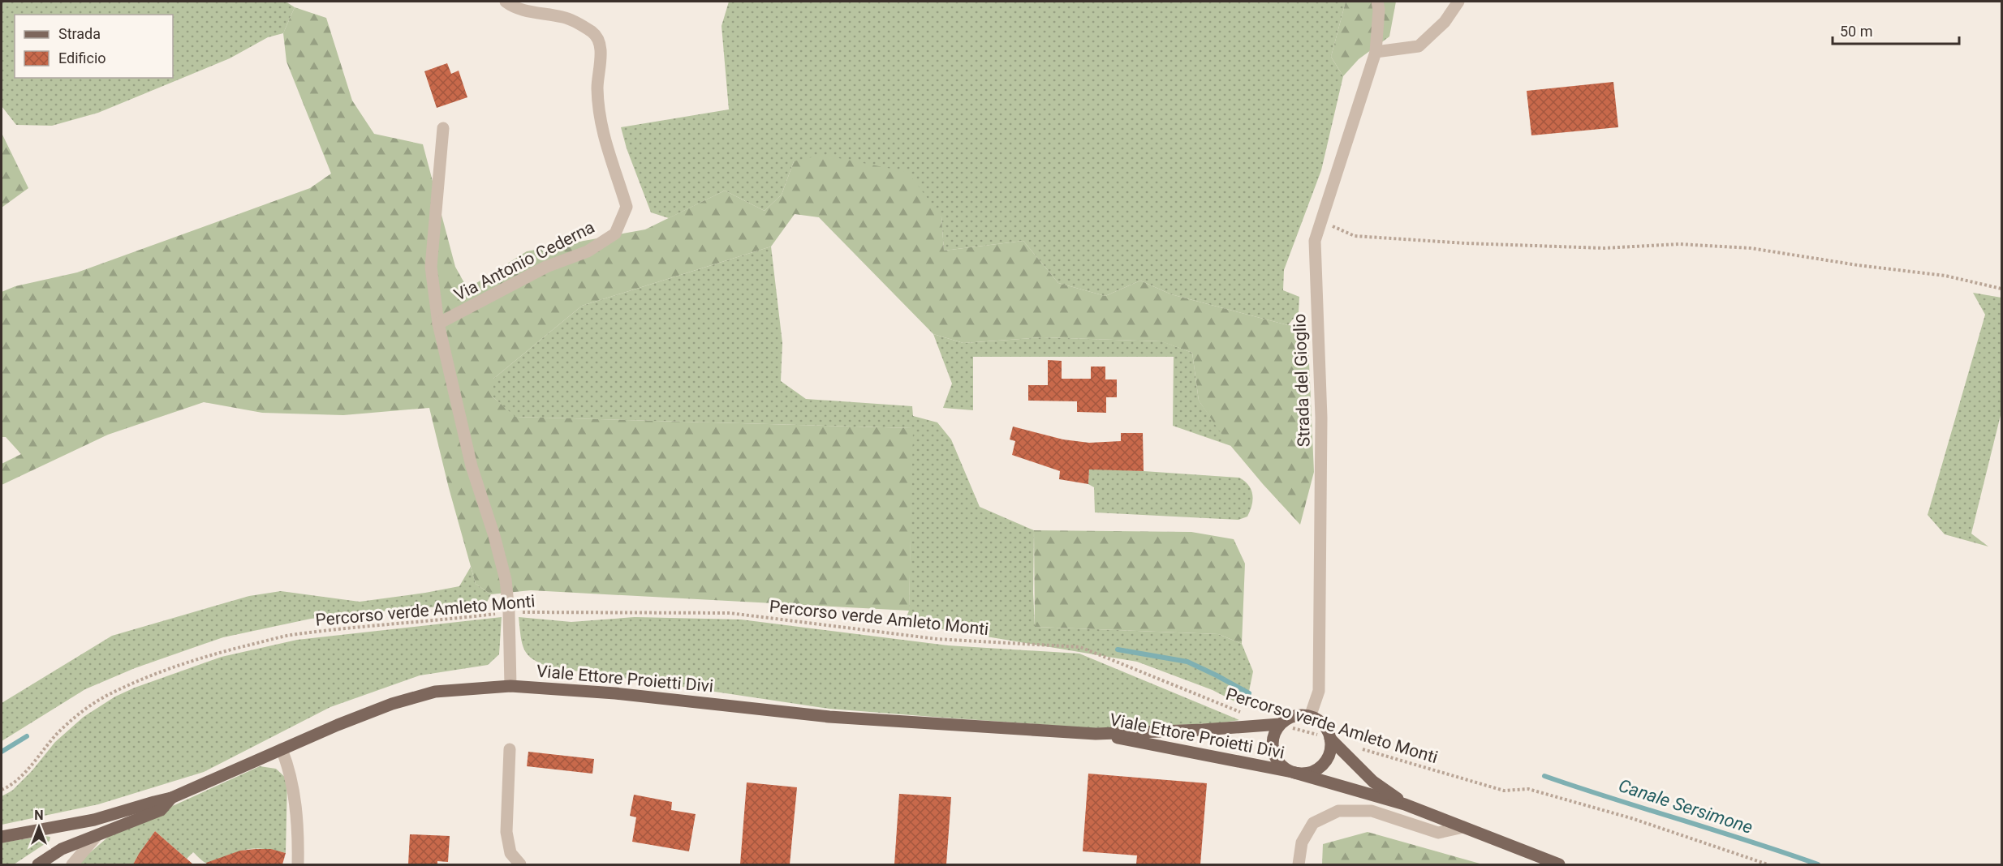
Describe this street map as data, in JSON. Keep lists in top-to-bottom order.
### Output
{
  "streets": {
    "main road": ["Viale Ettore Proietti Divi"],
    "street": ["Via Antonio Cederna", "Strada del Gioglio"],
    "path": ["Percorso verde Amleto Monti"]
  },
  "crossings": [
    ["Via Antonio Cederna", "Percorso verde Amleto Monti"],
    ["Via Antonio Cederna", "Viale Ettore Proietti Divi"],
    ["Strada del Gioglio", "Viale Ettore Proietti Divi"],
    ["Percorso verde Amleto Monti", "Viale Ettore Proietti Divi"]
  ],
  "water": ["Canale Sersimone"],
  "legend": ["Strada", "Edificio"],
  "scale_bar": "50 m",
  "north": "top"
}
